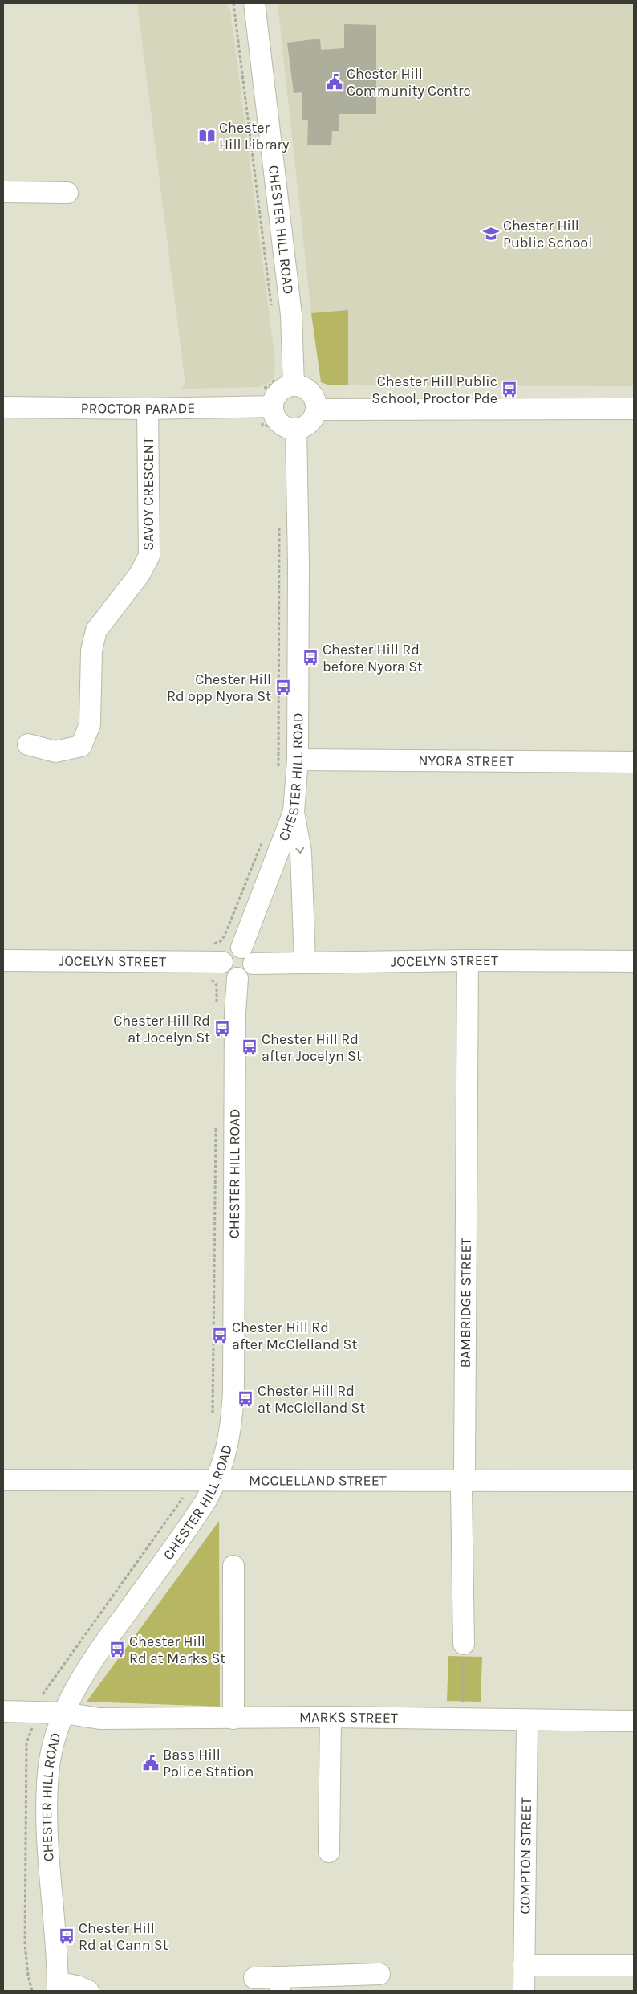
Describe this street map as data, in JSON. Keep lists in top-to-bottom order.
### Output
{
  "streets": {
    "street": [
      "CHESTER HILL ROAD",
      "PROCTOR PARADE",
      "SAVOY CRESCENT",
      "NYORA STREET",
      "JOCELYN STREET",
      "BAMBRIDGE STREET",
      "MCCLELLAND STREET",
      "MARKS STREET",
      "COMPTON STREET"
    ]
  },
  "crossings": [
    ["CHESTER HILL ROAD", "PROCTOR PARADE"],
    ["CHESTER HILL ROAD", "NYORA STREET"],
    ["CHESTER HILL ROAD", "JOCELYN STREET"],
    ["CHESTER HILL ROAD", "MCCLELLAND STREET"],
    ["CHESTER HILL ROAD", "MARKS STREET"],
    ["PROCTOR PARADE", "SAVOY CRESCENT"],
    ["JOCELYN STREET", "BAMBRIDGE STREET"],
    ["BAMBRIDGE STREET", "MCCLELLAND STREET"],
    ["MARKS STREET", "COMPTON STREET"]
  ],
  "places": {
    "public building": ["Chester Hill Community Centre", "Bass Hill Police Station"],
    "library": ["Chester Hill Library"],
    "school or university": ["Chester Hill Public School"],
    "bus stop": [
      "Chester Hill Public School, Proctor Pde",
      "Chester Hill Rd before Nyora St",
      "Chester Hill Rd opp Nyora St",
      "Chester Hill Rd at Jocelyn St",
      "Chester Hill Rd after Jocelyn St",
      "Chester Hill Rd after McClelland St",
      "Chester Hill Rd at McClelland St",
      "Chester Hill Rd at Marks St",
      "Chester Hill Rd at Cann St"
    ]
  }
}
